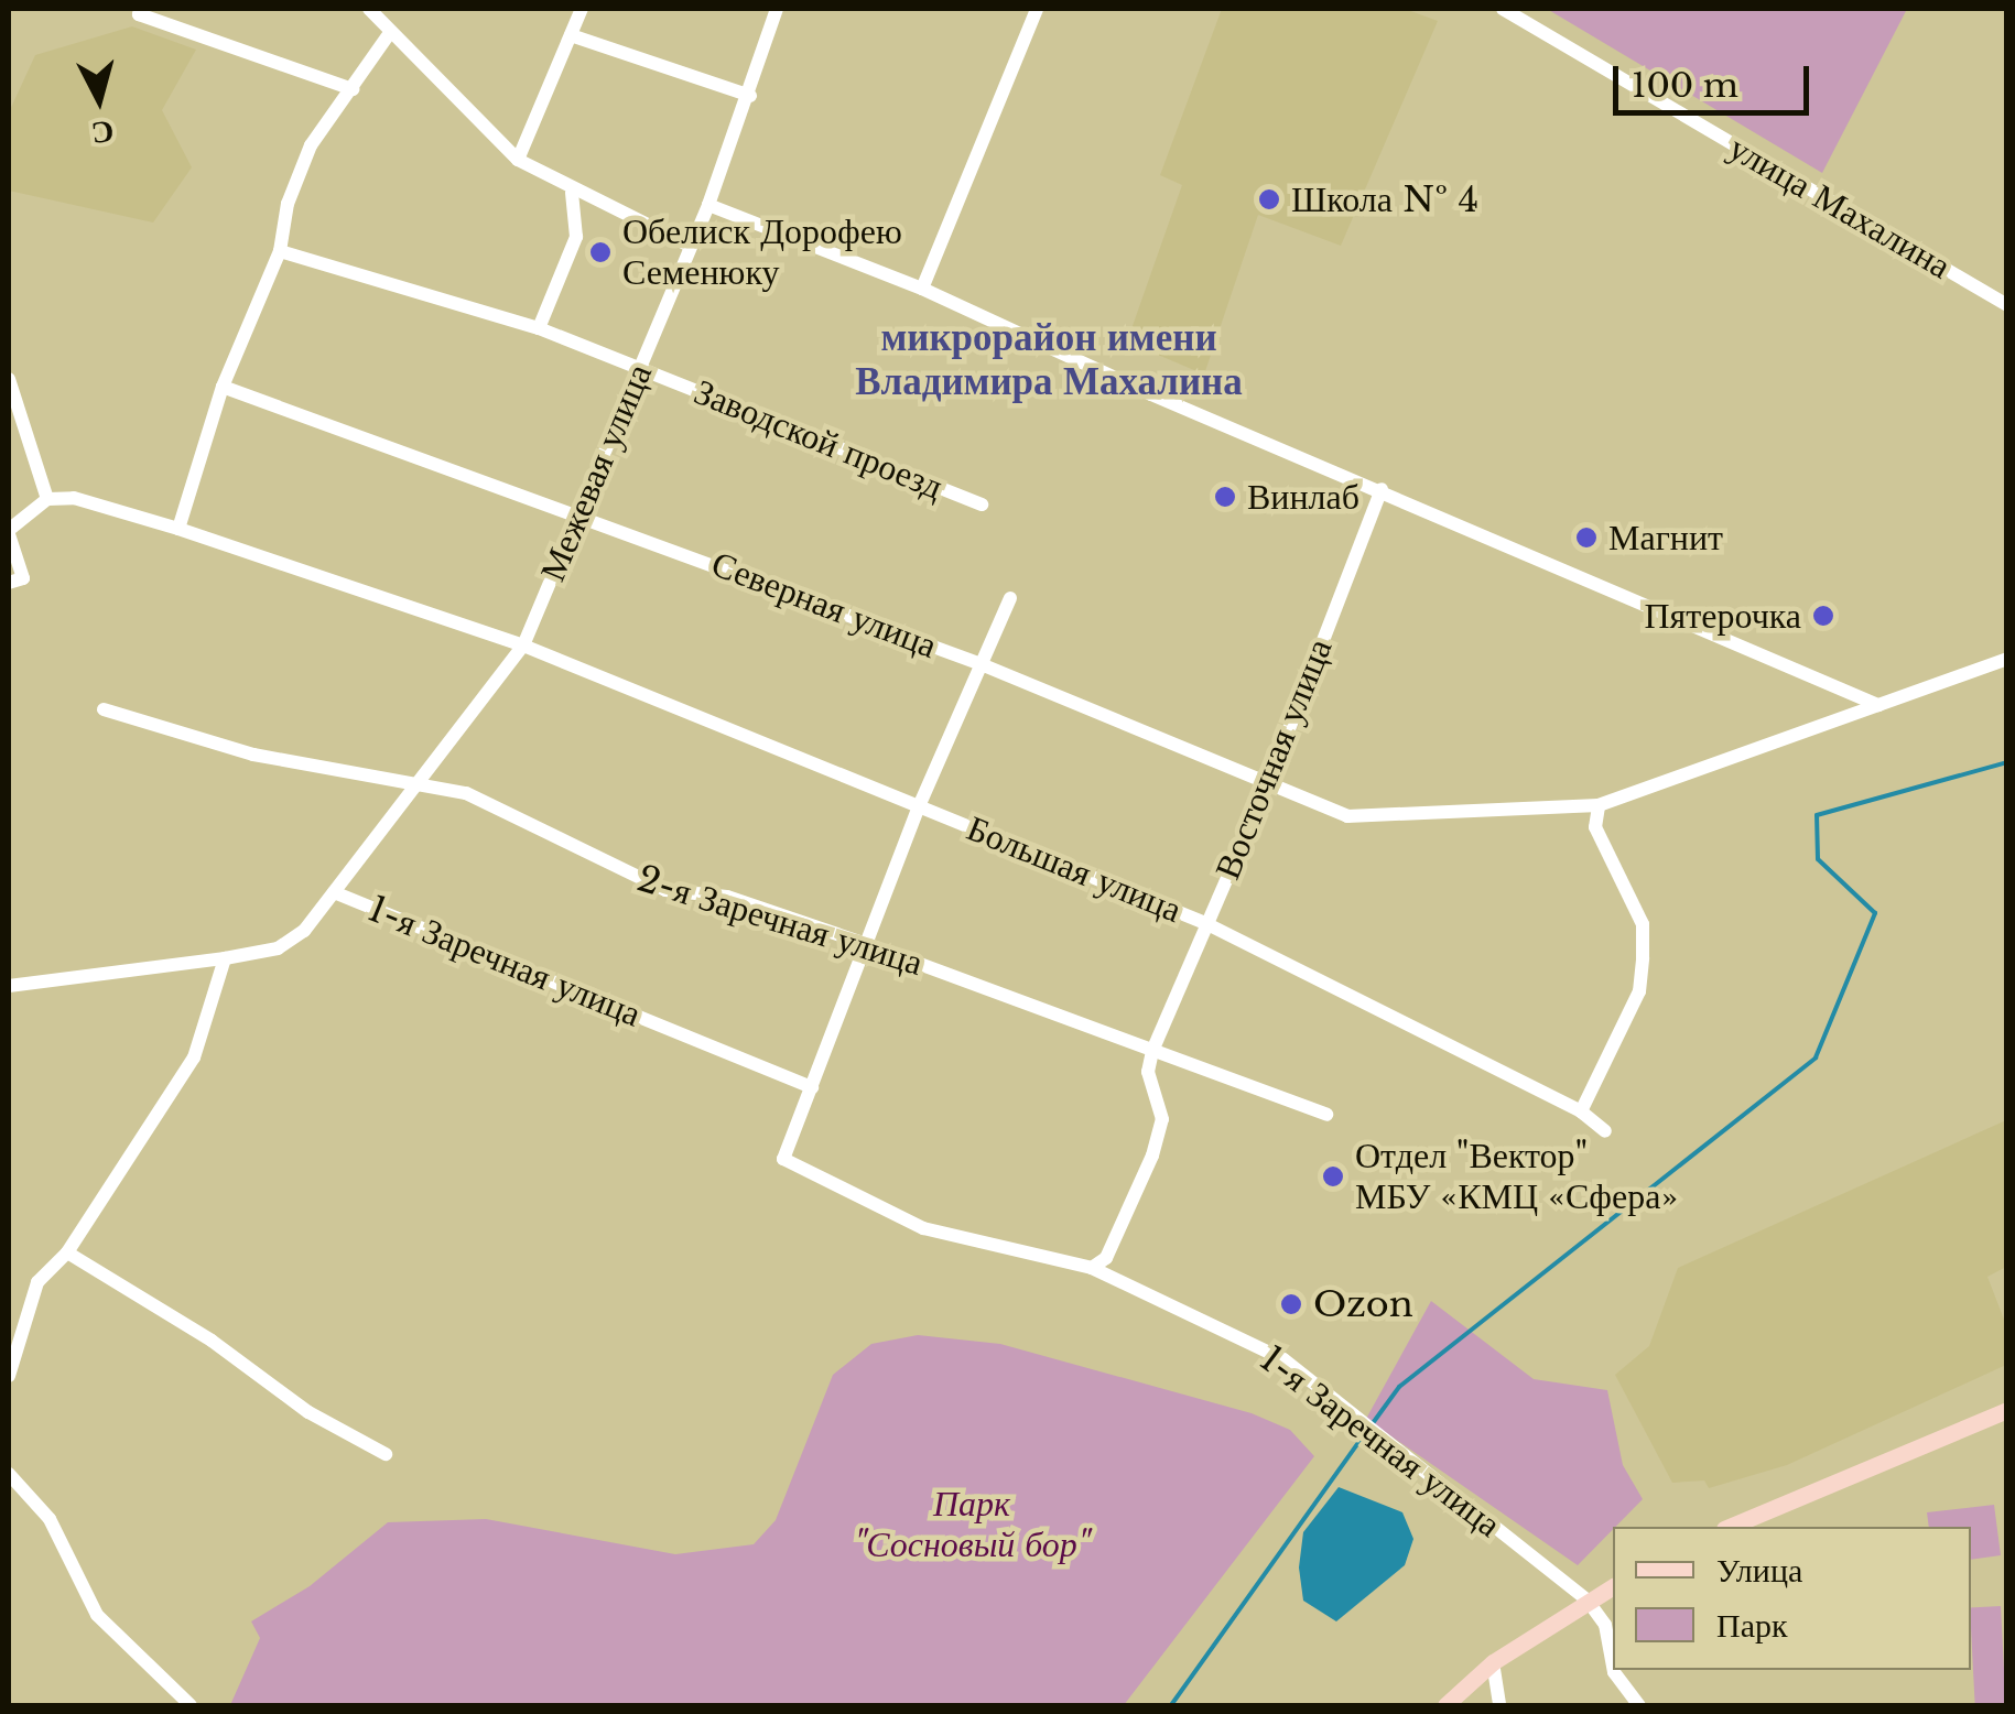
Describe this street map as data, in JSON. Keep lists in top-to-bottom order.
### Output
{
  "streets": {
    "street": [
      "улица Махалина",
      "Заводской проезд",
      "Межевая улица",
      "Северная улица",
      "Восточная улица",
      "Большая улица",
      "2-я Заречная улица",
      "1-я Заречная улица"
    ]
  },
  "crossings": [
    ["Заводской проезд", "Межевая улица"],
    ["Межевая улица", "Северная улица"],
    ["Межевая улица", "Большая улица"],
    ["Межевая улица", "2-я Заречная улица"],
    ["Межевая улица", "1-я Заречная улица"],
    ["Северная улица", "Восточная улица"],
    ["Восточная улица", "Большая улица"],
    ["Восточная улица", "2-я Заречная улица"],
    ["Восточная улица", "1-я Заречная улица"]
  ],
  "districts": ["микрорайон имени Владимира Махалина"],
  "parks": ["Парк \"Сосновый бор\""],
  "places": [
    "Школа № 4",
    "Обелиск Дорофею Семенюку",
    "Винлаб",
    "Магнит",
    "Пятерочка",
    "Отдел \"Вектор\" МБУ «КМЦ «Сфера»",
    "Ozon"
  ],
  "legend": ["Улица", "Парк"],
  "scale_bar": "100 m",
  "north": "bottom"
}
